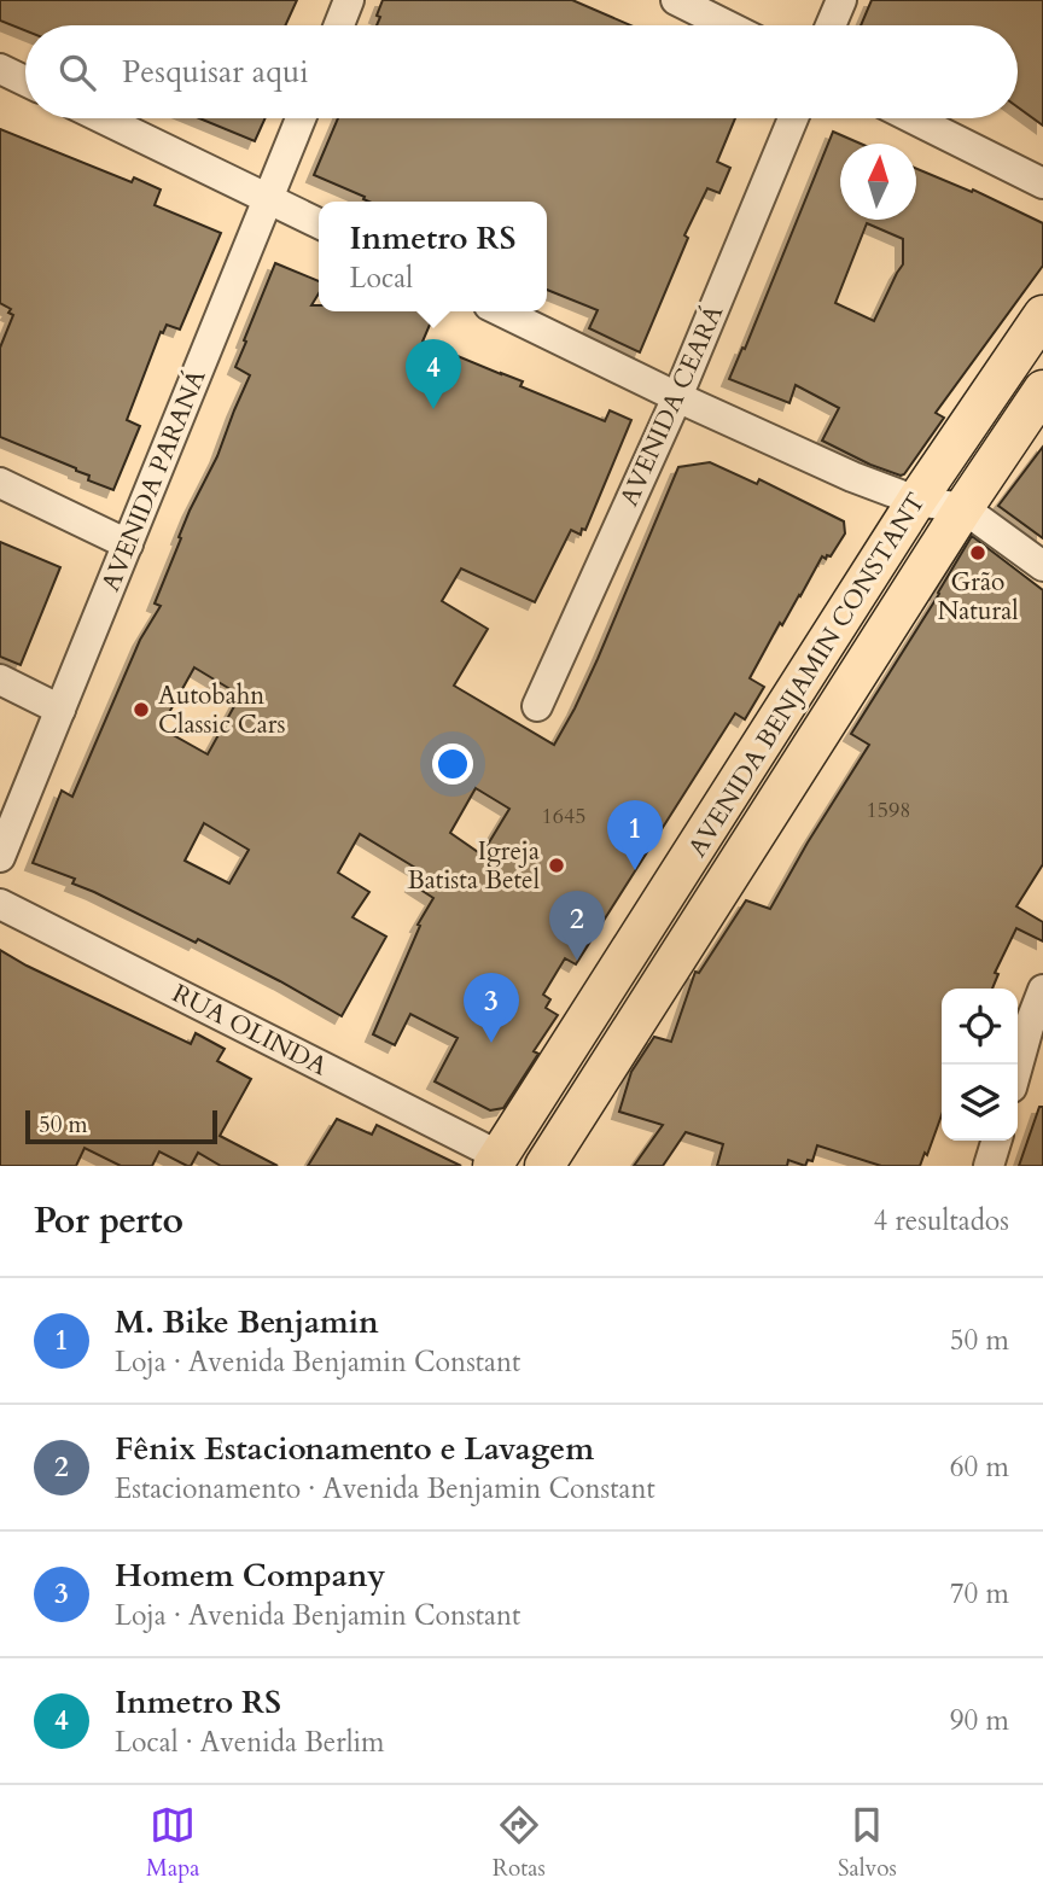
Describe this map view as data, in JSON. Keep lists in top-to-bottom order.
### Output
{
  "streets": {
    "main road": ["AVENIDA BENJAMIN CONSTANT"],
    "street": ["AVENIDA CEARÁ", "AVENIDA PARANÁ", "RUA OLINDA"]
  },
  "crossings": [
    ["AVENIDA BENJAMIN CONSTANT", "RUA OLINDA"]
  ],
  "places": ["Grão Natural", "Autobahn Classic Cars", "Igreja Batista Betel"],
  "house_numbers": ["1598", "1645"],
  "scale_bar": "50 m",
  "north": "top",
  "page": {
    "search": "Pesquisar aqui",
    "popup": ["Inmetro RS", "Local"],
    "pins": [
      "4",
      "1",
      "2",
      "3"
    ],
    "scale": "50 m",
    "heading": ["Por perto", "4 resultados"],
    "list": [
      {
        "mark": "1",
        "name": "M. Bike Benjamin",
        "note": "Loja · Avenida Benjamin Constant",
        "value": "50 m"
      },
      {
        "mark": "2",
        "name": "Fênix Estacionamento e Lavagem",
        "note": "Estacionamento · Avenida Benjamin Constant",
        "value": "60 m"
      },
      {
        "mark": "3",
        "name": "Homem Company",
        "note": "Loja · Avenida Benjamin Constant",
        "value": "70 m"
      },
      {
        "mark": "4",
        "name": "Inmetro RS",
        "note": "Local · Avenida Berlim",
        "value": "90 m"
      }
    ],
    "nav": ["Mapa", "Rotas", "Salvos"]
  }
}
